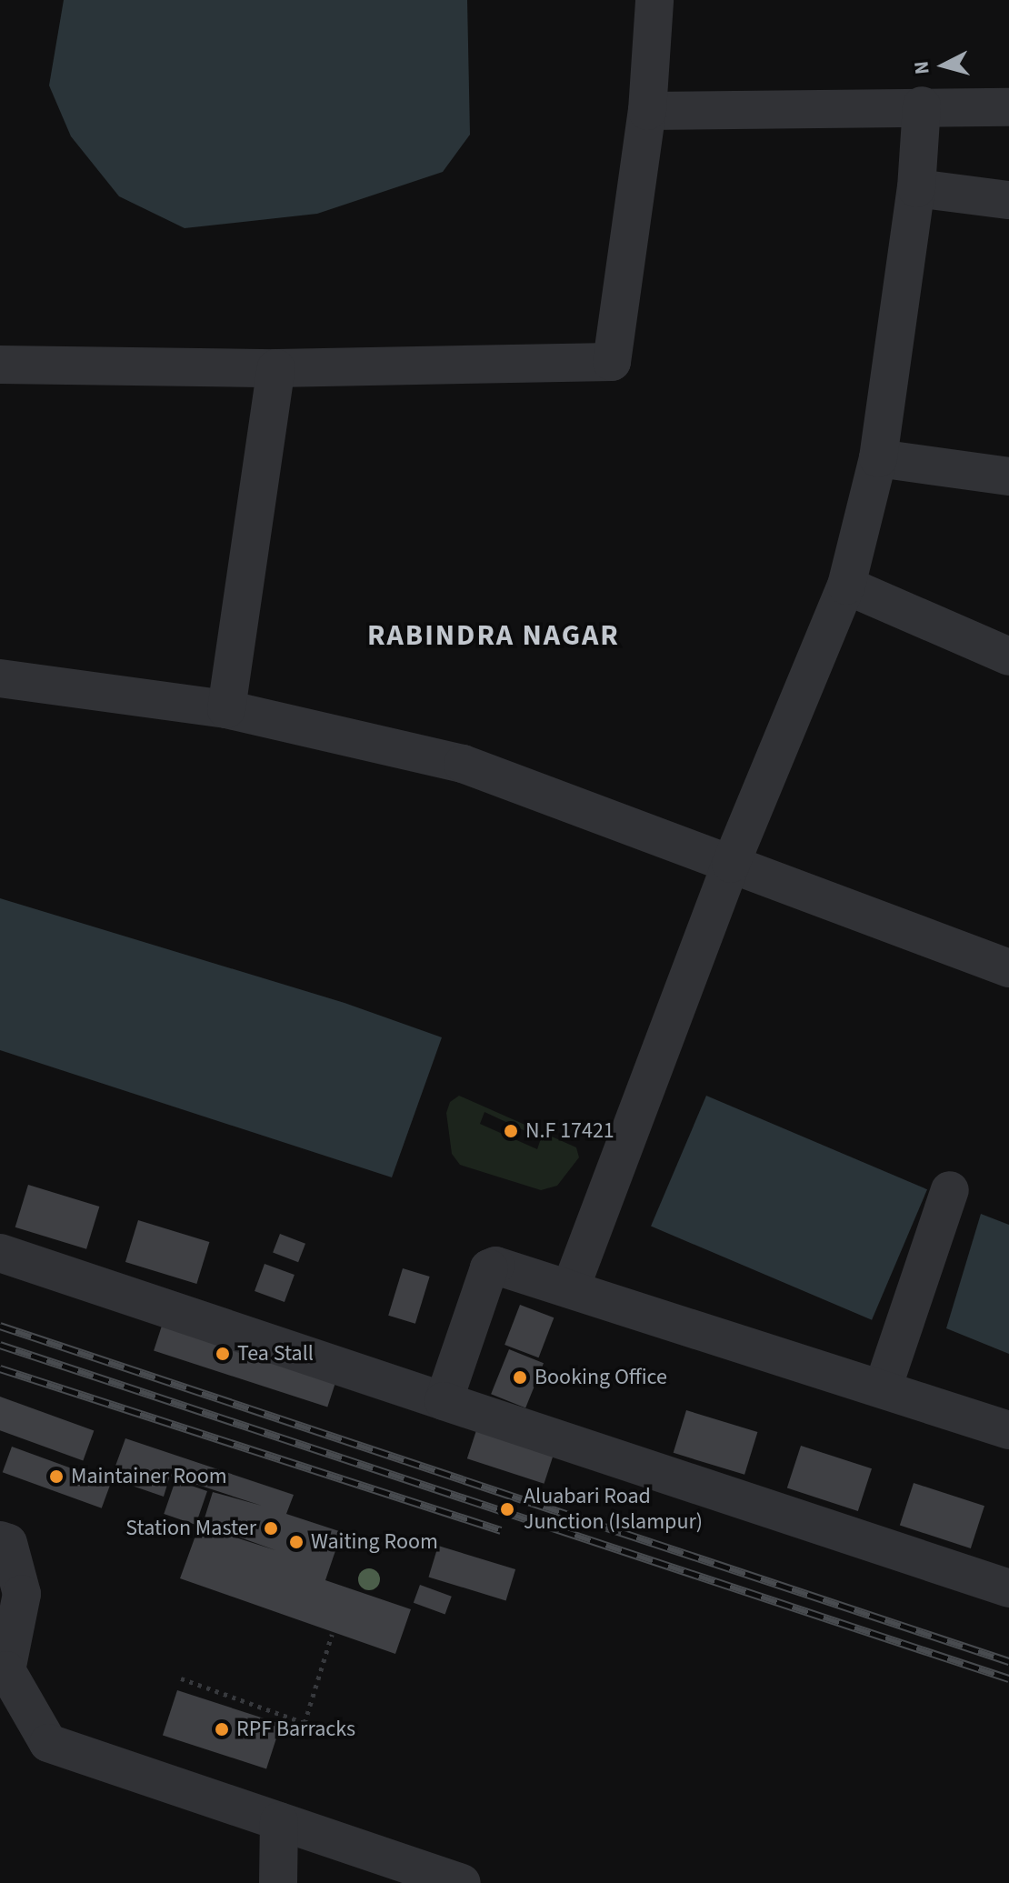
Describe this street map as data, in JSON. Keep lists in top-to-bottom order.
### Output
{
  "districts": ["RABINDRA NAGAR"],
  "places": [
    "N.F 17421",
    "Tea Stall",
    "Booking Office",
    "Maintainer Room",
    "Aluabari Road Junction (Islampur)",
    "Station Master",
    "Waiting Room",
    "RPF Barracks"
  ],
  "north": "left"
}
